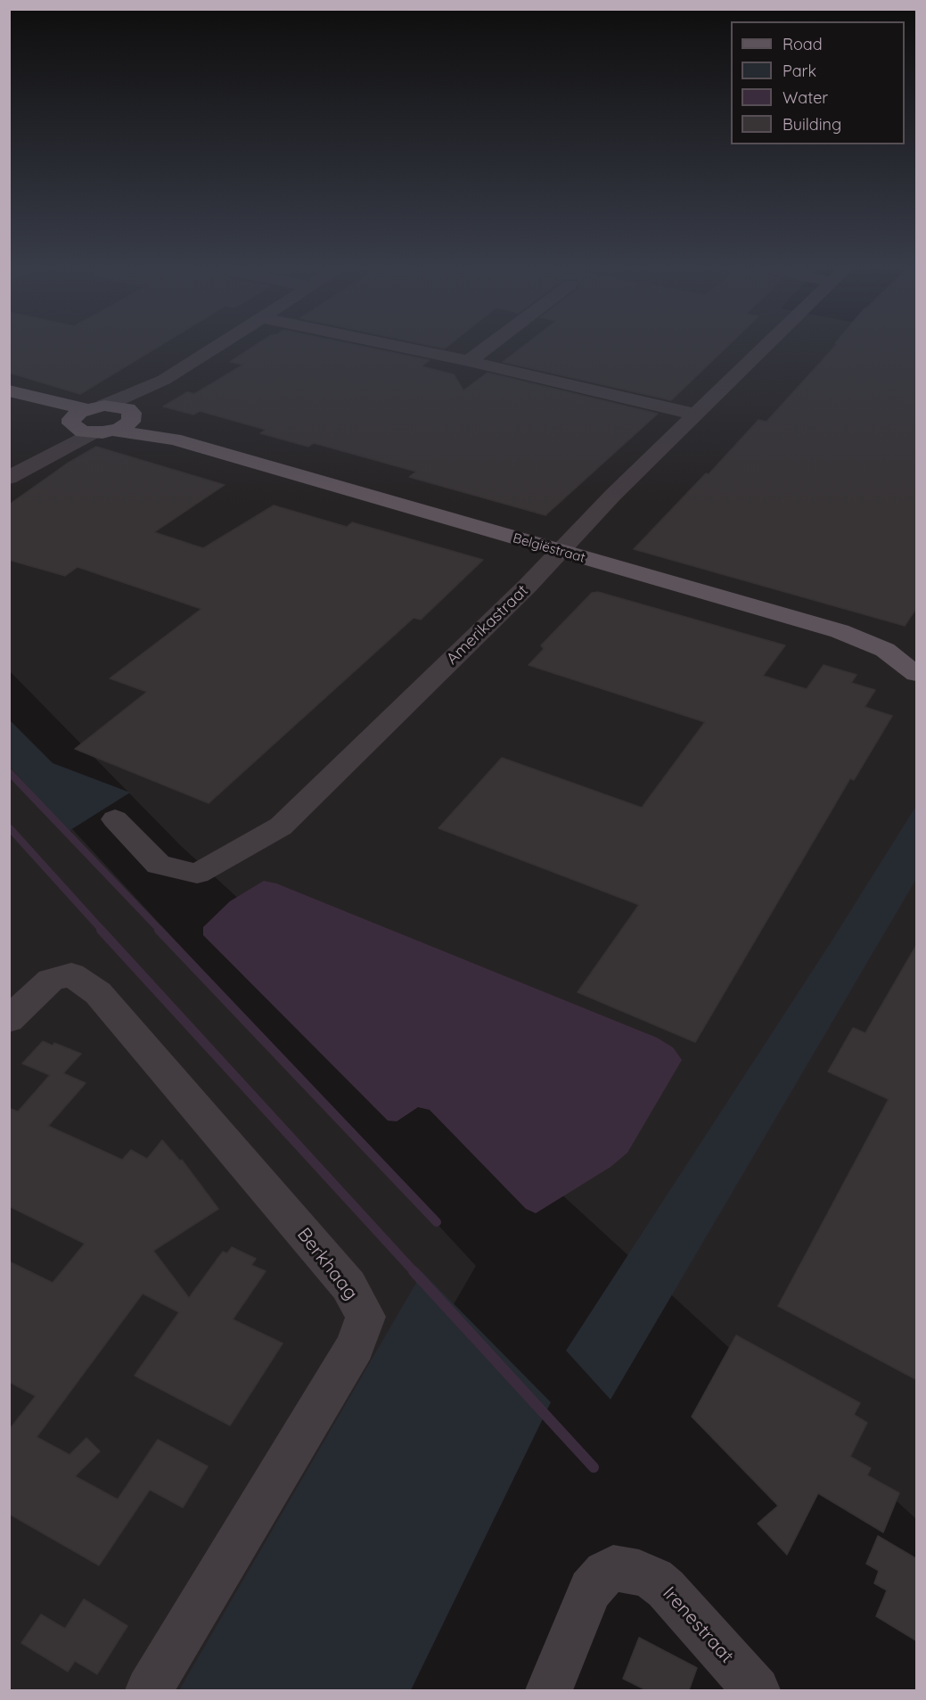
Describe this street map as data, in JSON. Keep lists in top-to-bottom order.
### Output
{
  "streets": {
    "main road": ["Belgiëstraat"],
    "street": ["Amerikastraat", "Berkhaag", "Irenestraat"]
  },
  "crossings": [
    ["Belgiëstraat", "Amerikastraat"]
  ],
  "legend": [
    "Road",
    "Park",
    "Water",
    "Building"
  ]
}
